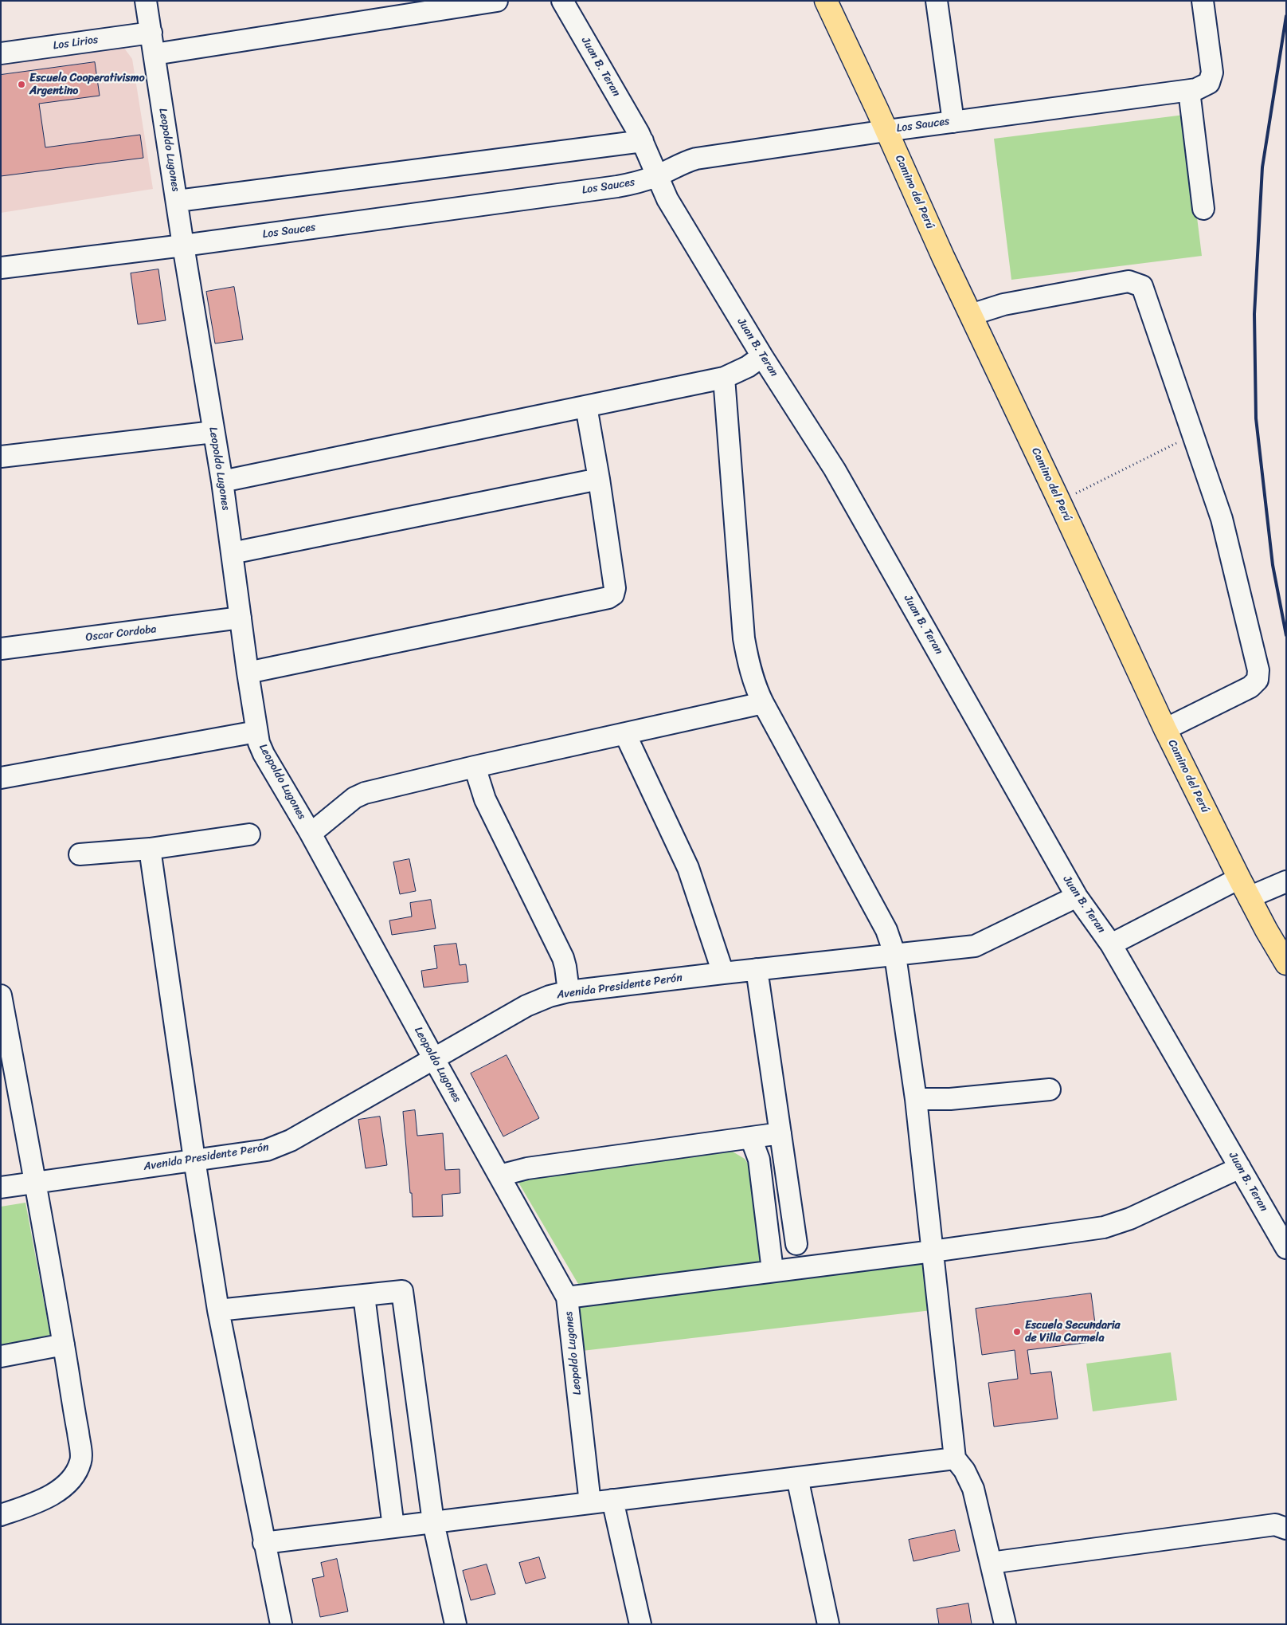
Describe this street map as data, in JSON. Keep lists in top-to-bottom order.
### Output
{
  "streets": {
    "main road": ["Camino del Perú"],
    "street": [
      "Los Lirios",
      "Juan B. Teran",
      "Los Sauces",
      "Leopoldo Lugones",
      "Oscar Cordoba",
      "Avenida Presidente Perón"
    ]
  },
  "crossings": [
    ["Los Lirios", "Leopoldo Lugones"],
    ["Juan B. Teran", "Los Sauces"],
    ["Juan B. Teran", "Avenida Presidente Perón"],
    ["Los Sauces", "Leopoldo Lugones"],
    ["Los Sauces", "Camino del Perú"],
    ["Leopoldo Lugones", "Oscar Cordoba"],
    ["Leopoldo Lugones", "Avenida Presidente Perón"]
  ],
  "places": ["Escuela Cooperativismo Argentino", "Escuela Secundaria de Villa Carmela"]
}
